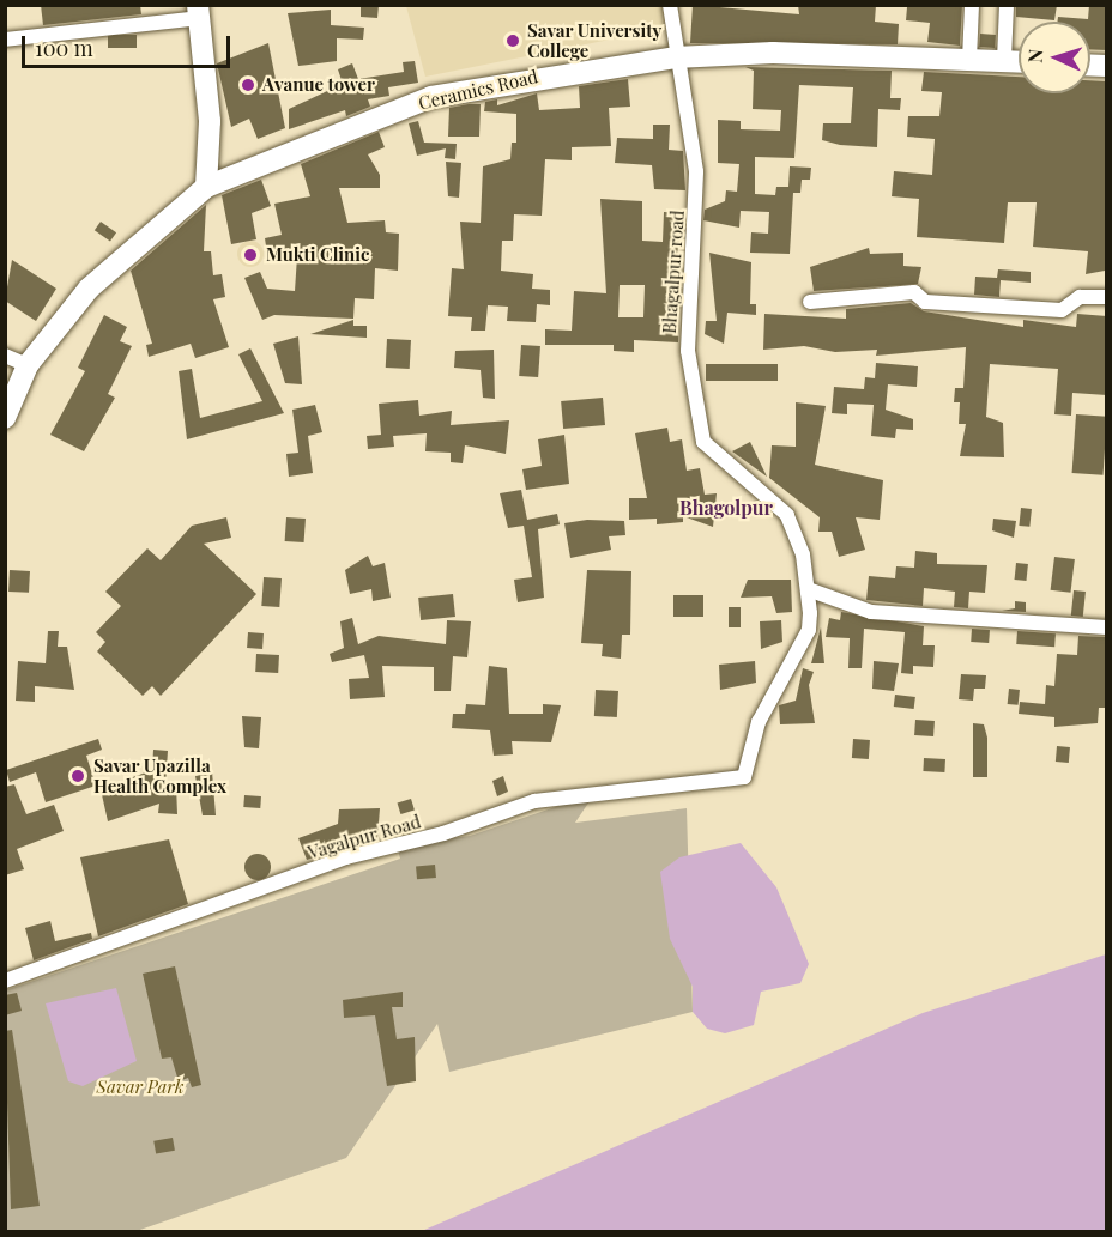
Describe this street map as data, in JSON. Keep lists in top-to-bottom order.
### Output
{
  "streets": {
    "street": ["Ceramics Road", "Bhagalpur road", "Vagalpur Road"]
  },
  "crossings": [
    ["Ceramics Road", "Bhagalpur road"],
    ["Bhagalpur road", "Vagalpur Road"]
  ],
  "districts": ["Bhagolpur"],
  "parks": ["Savar Park"],
  "places": [
    "Savar University College",
    "Avanue tower",
    "Mukti Clinic",
    "Savar Upazilla Health Complex"
  ],
  "scale_bar": "100 m",
  "north": "left"
}
